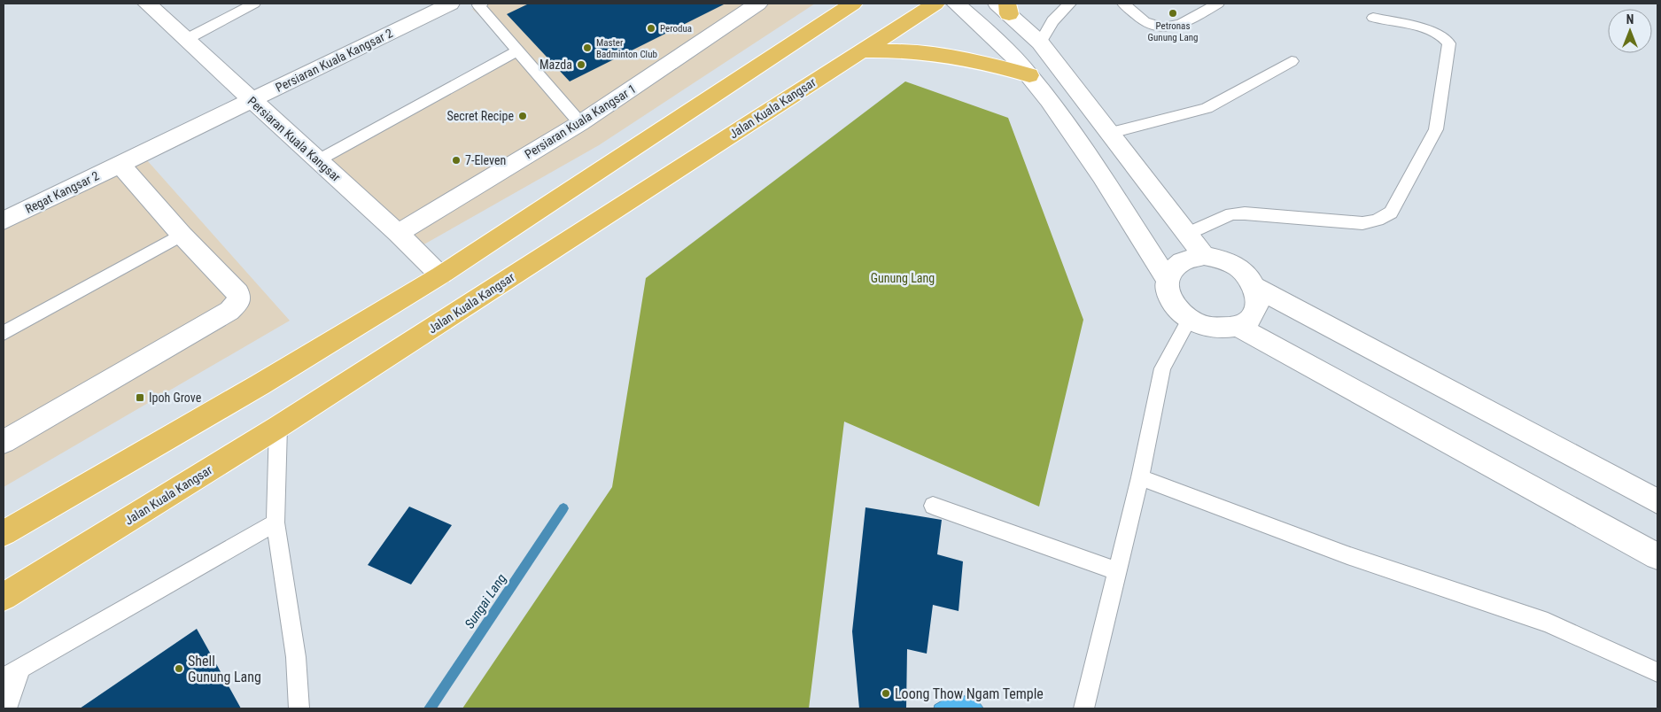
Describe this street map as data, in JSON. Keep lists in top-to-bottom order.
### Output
{
  "streets": {
    "highway": ["Jalan Kuala Kangsar"],
    "street": [
      "Persiaran Kuala Kangsar 2",
      "Persiaran Kuala Kangsar 1",
      "Persiaran Kuala Kangsar",
      "Regat Kangsar 2"
    ]
  },
  "crossings": [
    ["Persiaran Kuala Kangsar 2", "Persiaran Kuala Kangsar"],
    ["Persiaran Kuala Kangsar 2", "Regat Kangsar 2"],
    ["Persiaran Kuala Kangsar 1", "Persiaran Kuala Kangsar"]
  ],
  "water": ["Sungai Lang"],
  "parks": ["Gunung Lang"],
  "places": {
    "other": [
      "Petronas Gunung Lang",
      "Perodua",
      "Master Badminton Club",
      "Mazda",
      "Secret Recipe",
      "7-Eleven",
      "Shell Gunung Lang",
      "Loong Thow Ngam Temple"
    ],
    "transit": ["Ipoh Grove"]
  },
  "north": "top"
}
